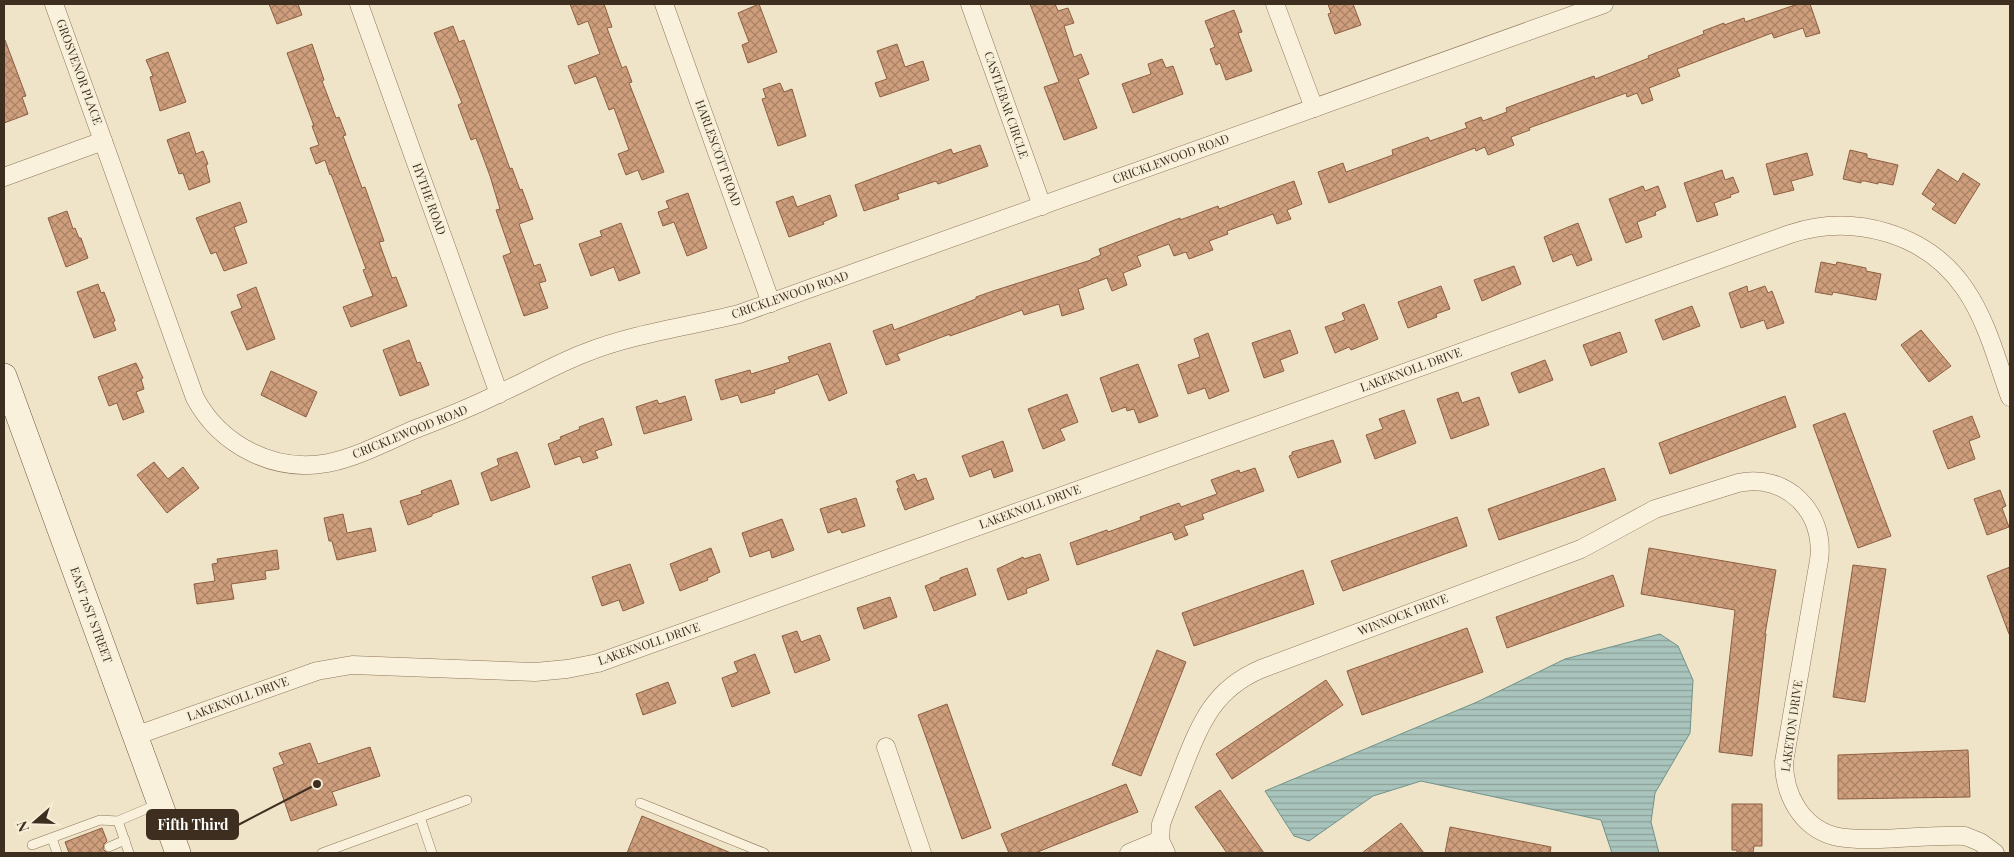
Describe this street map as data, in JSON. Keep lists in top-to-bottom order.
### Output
{
  "streets": {
    "main road": ["EAST 71ST STREET"],
    "street": [
      "GROSVENOR PLACE",
      "CASTLEBAR CIRCLE",
      "HARLESCOTT ROAD",
      "CRICKLEWOOD ROAD",
      "HYTHE ROAD",
      "LAKEKNOLL DRIVE",
      "WINNOCK DRIVE",
      "LAKETON DRIVE"
    ]
  },
  "crossings": [
    ["GROSVENOR PLACE", "CRICKLEWOOD ROAD"],
    ["CASTLEBAR CIRCLE", "CRICKLEWOOD ROAD"],
    ["HARLESCOTT ROAD", "CRICKLEWOOD ROAD"],
    ["CRICKLEWOOD ROAD", "HYTHE ROAD"],
    ["LAKEKNOLL DRIVE", "EAST 71ST STREET"],
    ["WINNOCK DRIVE", "LAKETON DRIVE"]
  ],
  "places": ["Fifth Third"],
  "north": "left"
}
